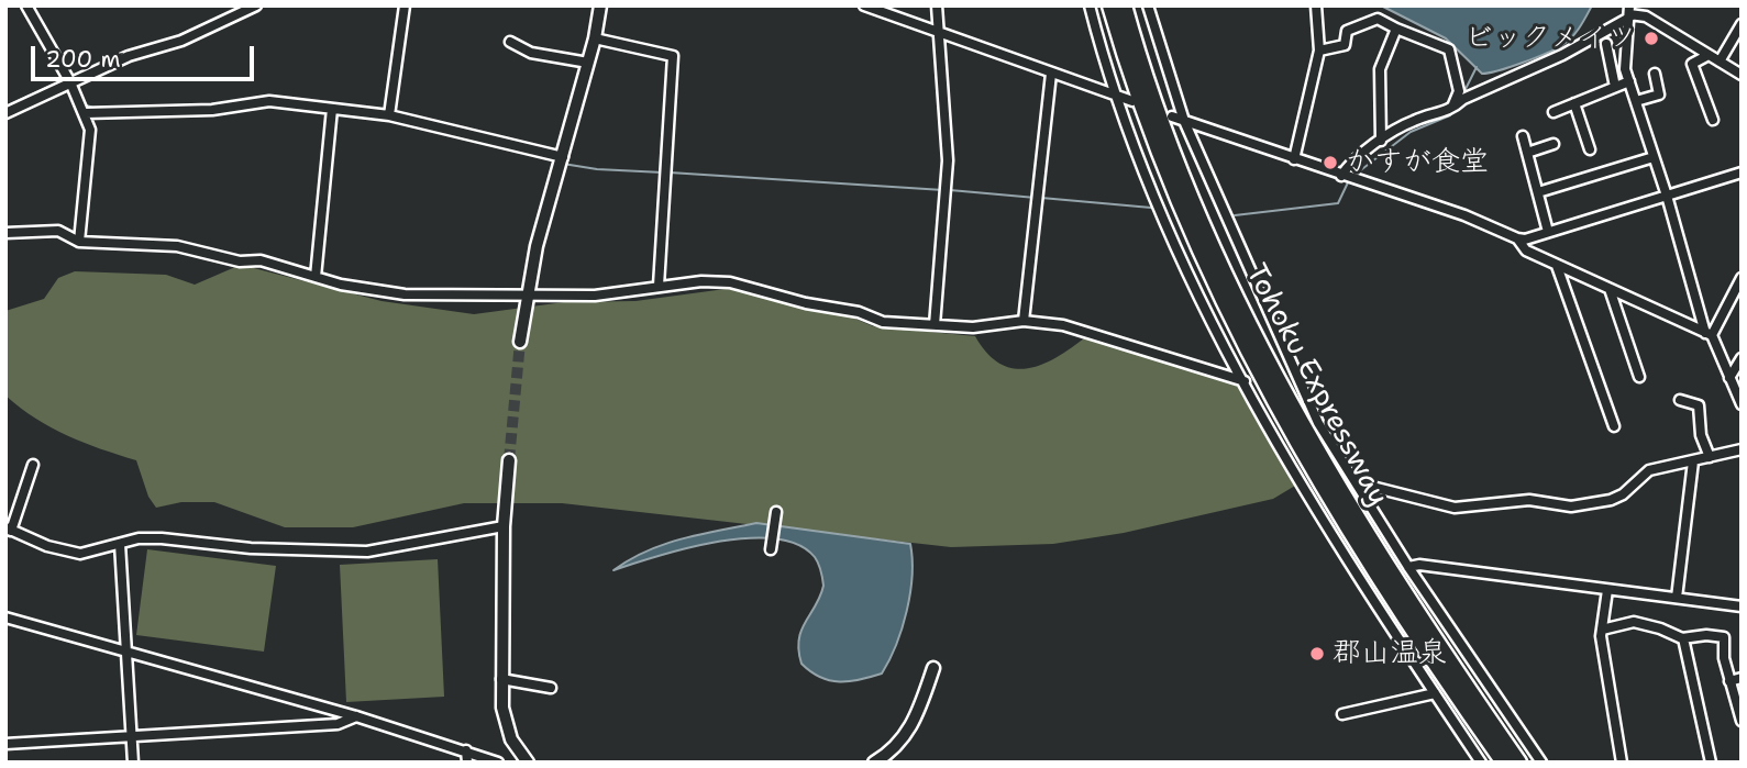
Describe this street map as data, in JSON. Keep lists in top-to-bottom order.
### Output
{
  "streets": {
    "highway": ["Tohoku Expressway"]
  },
  "places": ["ビックメイツ", "かすが食堂", "郡山温泉"],
  "scale_bar": "200 m"
}
